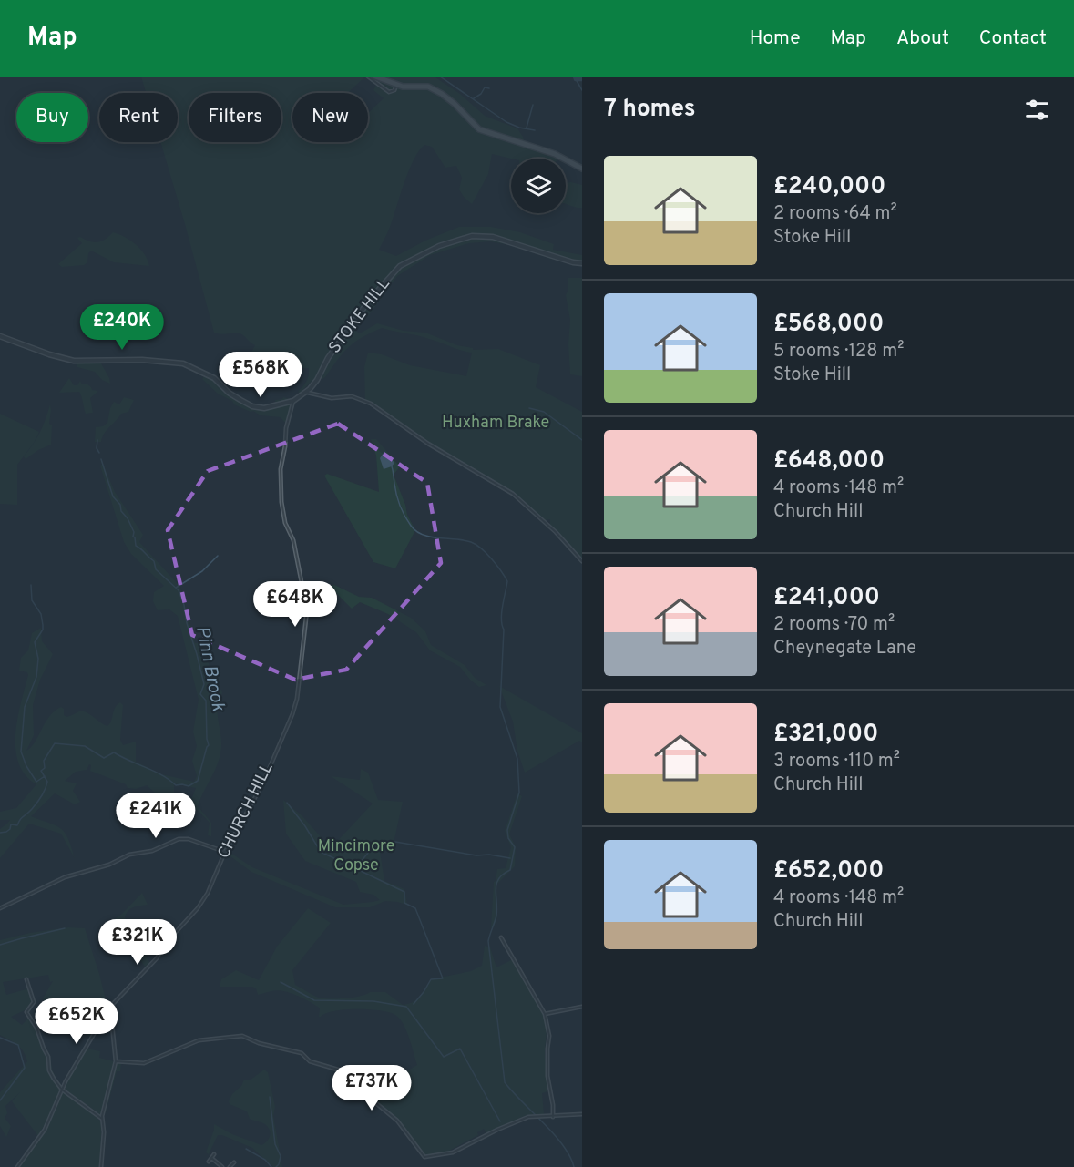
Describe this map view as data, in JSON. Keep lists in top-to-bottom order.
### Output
{
  "streets": {
    "street": ["STOKE HILL", "CHURCH HILL"]
  },
  "crossings": [
    ["STOKE HILL", "CHURCH HILL"]
  ],
  "water": ["Pinn Brook"],
  "parks": ["Huxham Brake", "Mincimore Copse"],
  "page": {
    "header": "Map",
    "nav": [
      "Home",
      "Map",
      "About",
      "Contact"
    ],
    "heading": "7 homes",
    "chip": [
      "Buy",
      "Rent",
      "Filters",
      "New"
    ],
    "list": [
      {
        "name": "£240,000",
        "note": "2 rooms · 64 m² · Stoke Hill"
      },
      {
        "name": "£568,000",
        "note": "5 rooms · 128 m² · Stoke Hill"
      },
      {
        "name": "£648,000",
        "note": "4 rooms · 148 m² · Church Hill"
      },
      {
        "name": "£241,000",
        "note": "2 rooms · 70 m² · Cheynegate Lane"
      },
      {
        "name": "£321,000",
        "note": "3 rooms · 110 m² · Church Hill"
      },
      {
        "name": "£652,000",
        "note": "4 rooms · 148 m² · Church Hill"
      }
    ],
    "price": [
      "£240K",
      "£568K",
      "£648K",
      "£241K",
      "£321K",
      "£652K",
      "£737K"
    ]
  }
}
